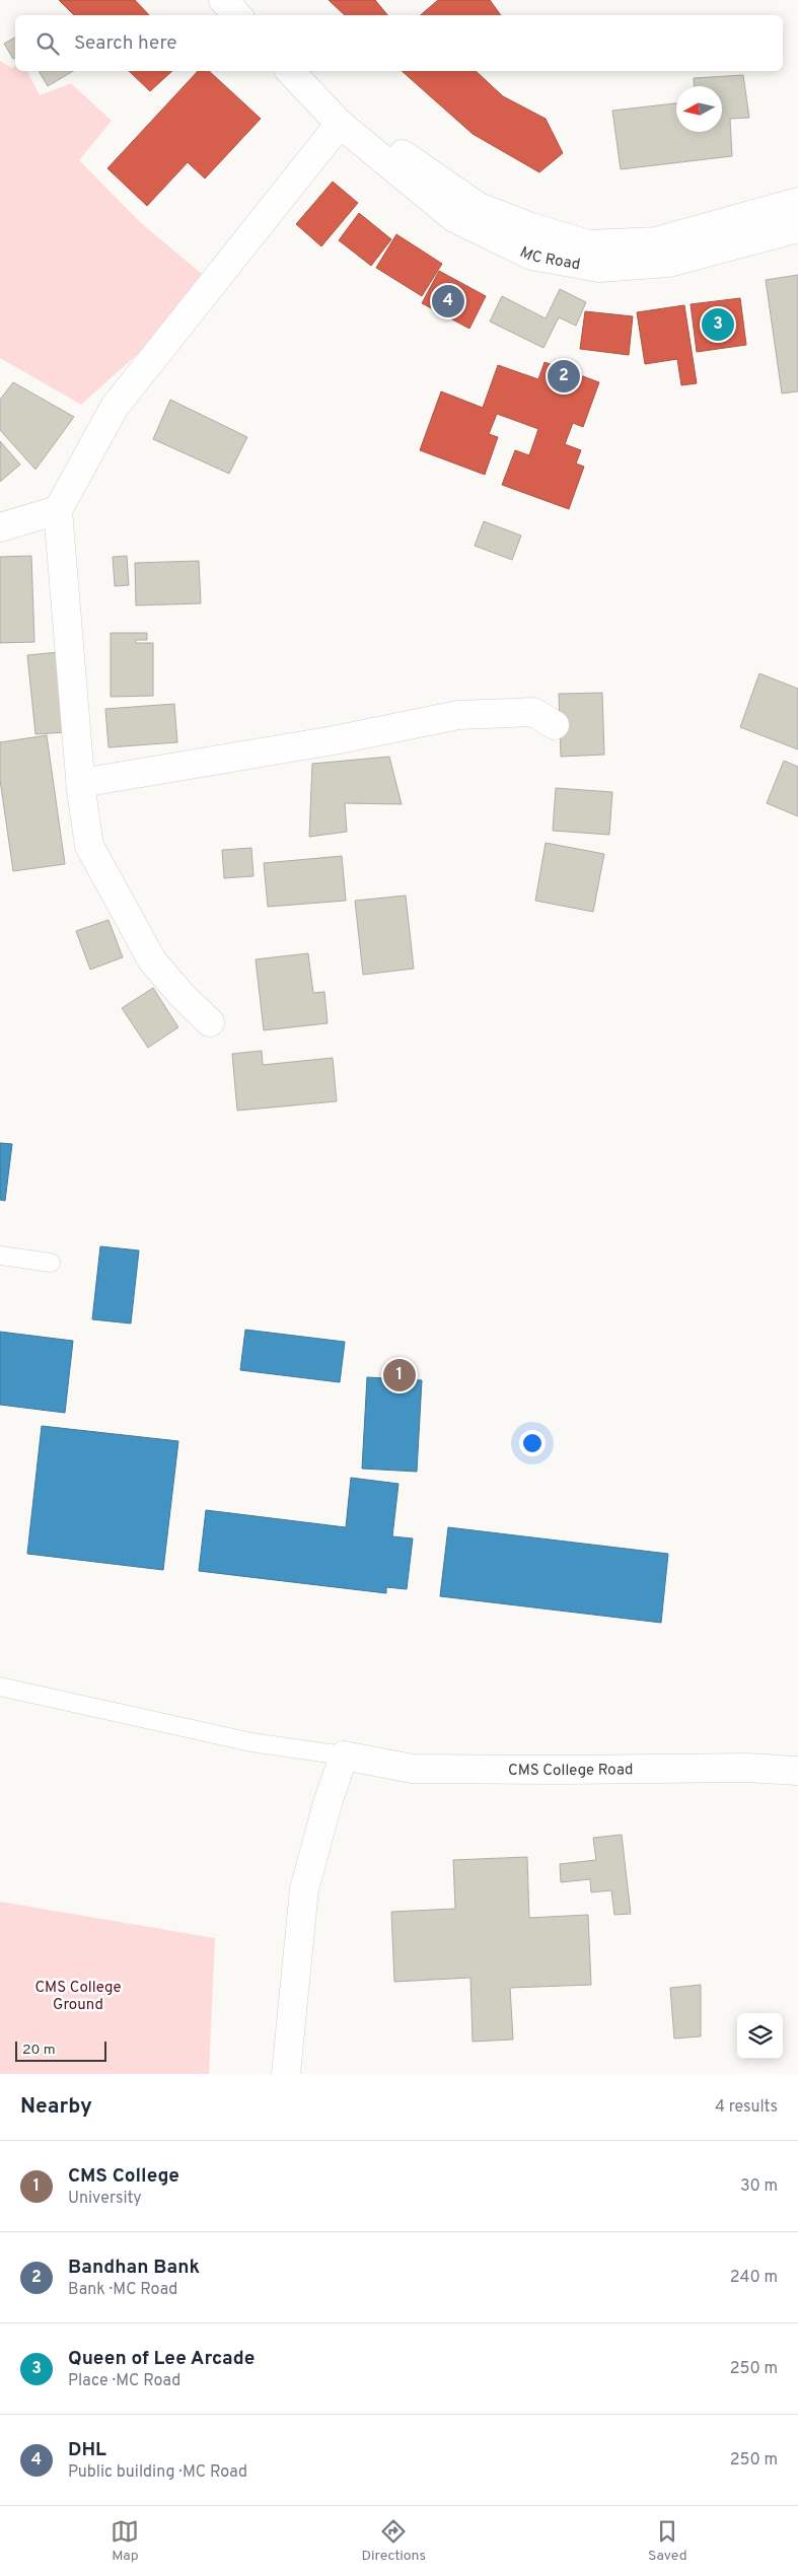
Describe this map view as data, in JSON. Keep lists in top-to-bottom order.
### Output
{
  "streets": {
    "street": ["MC Road", "CMS College Road"]
  },
  "parks": ["CMS College Ground"],
  "scale_bar": "20 m",
  "north": "left",
  "page": {
    "search": "Search here",
    "pins": [
      "4",
      "3",
      "2",
      "1"
    ],
    "scale": "20 m",
    "heading": ["Nearby", "4 results"],
    "list": [
      {
        "mark": "1",
        "name": "CMS College",
        "note": "University",
        "value": "30 m"
      },
      {
        "mark": "2",
        "name": "Bandhan Bank",
        "note": "Bank · MC Road",
        "value": "240 m"
      },
      {
        "mark": "3",
        "name": "Queen of Lee Arcade",
        "note": "Place · MC Road",
        "value": "250 m"
      },
      {
        "mark": "4",
        "name": "DHL",
        "note": "Public building · MC Road",
        "value": "250 m"
      }
    ],
    "nav": ["Map", "Directions", "Saved"]
  }
}
